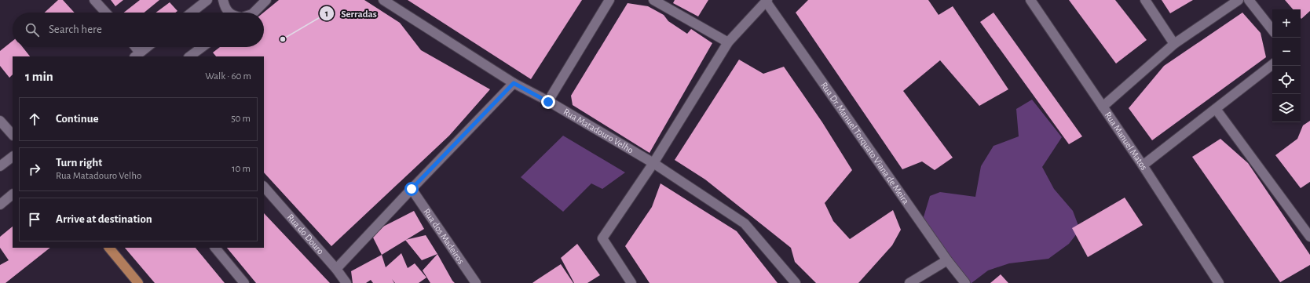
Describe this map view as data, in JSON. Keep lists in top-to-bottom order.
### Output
{
  "streets": {
    "street": [
      "Rua Matadouro Velho",
      "Rua Manuel Matos",
      "Rua Dr. Manuel Torquato Viana de Meira",
      "Rua do Douro",
      "Rua dos Madeiros"
    ]
  },
  "places": ["Serradas"],
  "page": {
    "map_buttons": ["+", "−"],
    "search": "Search here",
    "heading": ["1 min", "Walk · 60 m"],
    "list": [
      ["Continue", "50 m"],
      ["Turn right", "Rua Matadouro Velho", "10 m"],
      "Arrive at destination"
    ]
  }
}
